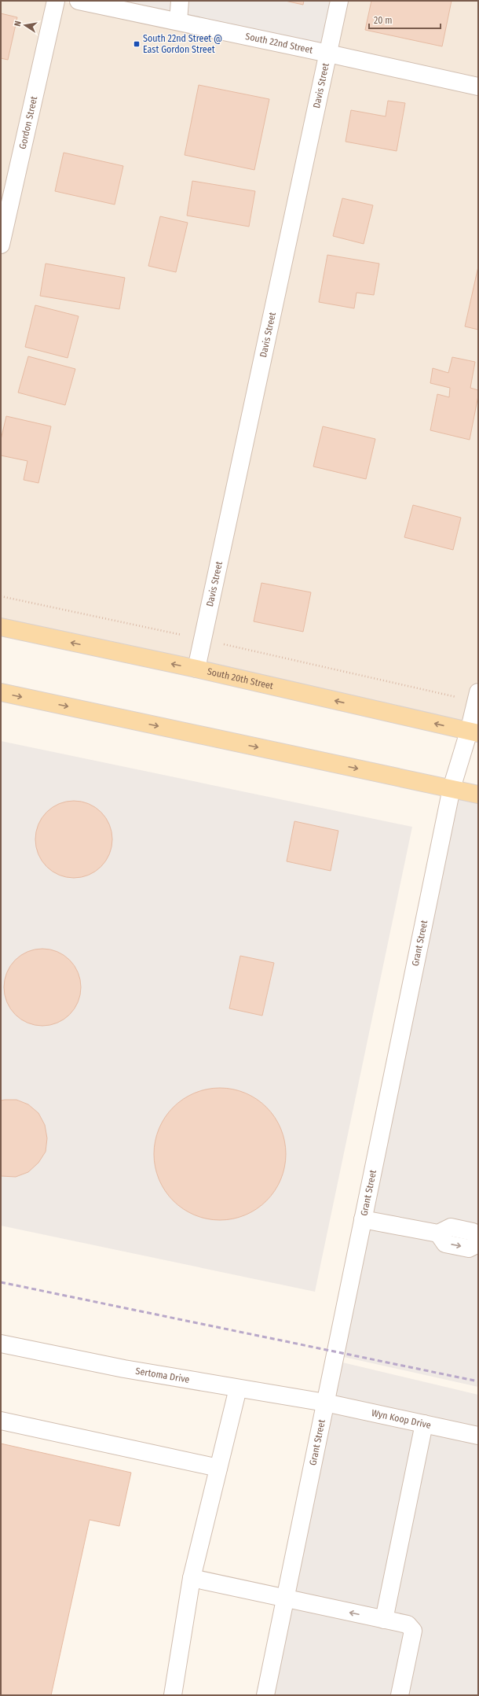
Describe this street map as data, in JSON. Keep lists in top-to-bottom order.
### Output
{
  "streets": {
    "main road": ["South 20th Street"],
    "street": [
      "South 22nd Street",
      "Davis Street",
      "Gordon Street",
      "Grant Street",
      "Sertoma Drive",
      "Wyn Koop Drive"
    ]
  },
  "crossings": [
    ["South 22nd Street", "Davis Street"],
    ["Davis Street", "South 20th Street"],
    ["South 20th Street", "Grant Street"],
    ["Grant Street", "Sertoma Drive"],
    ["Grant Street", "Wyn Koop Drive"],
    ["Sertoma Drive", "Wyn Koop Drive"]
  ],
  "places": {
    "transit": ["South 22nd Street @ East Gordon Street"]
  },
  "scale_bar": "20 m",
  "north": "left"
}
